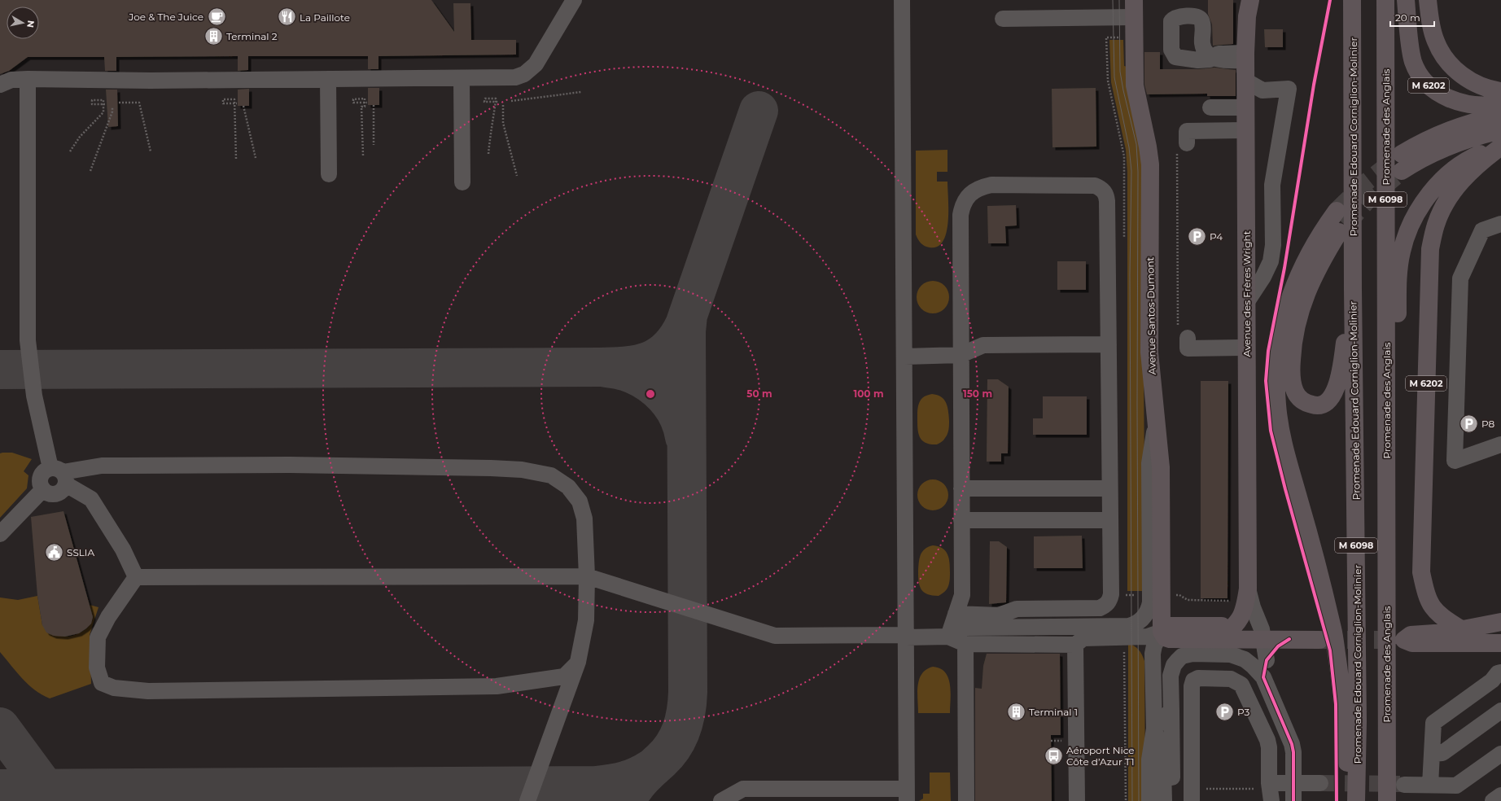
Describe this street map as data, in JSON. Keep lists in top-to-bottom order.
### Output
{
  "streets": {
    "main road": [
      "M 6202",
      "Promenade des Anglais",
      "Promenade Edouard Corniglion-Molinier",
      "M 6098",
      "Avenue des Frères Wright",
      "Avenue Santos-Dumont"
    ]
  },
  "crossings": [
    ["M 6202", "Promenade des Anglais"]
  ],
  "places": {
    "cafe": ["Joe & The Juice"],
    "restaurant": ["La Paillote"],
    "building": ["Terminal 2", "Terminal 1"],
    "parking": ["P4", "P8", "P3"],
    "public building": ["SSLIA"],
    "bus stop": ["Aéroport Nice Côte d’Azur T1"]
  },
  "scale_bar": "20 m",
  "north": "right",
  "rings": ["50 m", "100 m", "150 m"]
}
